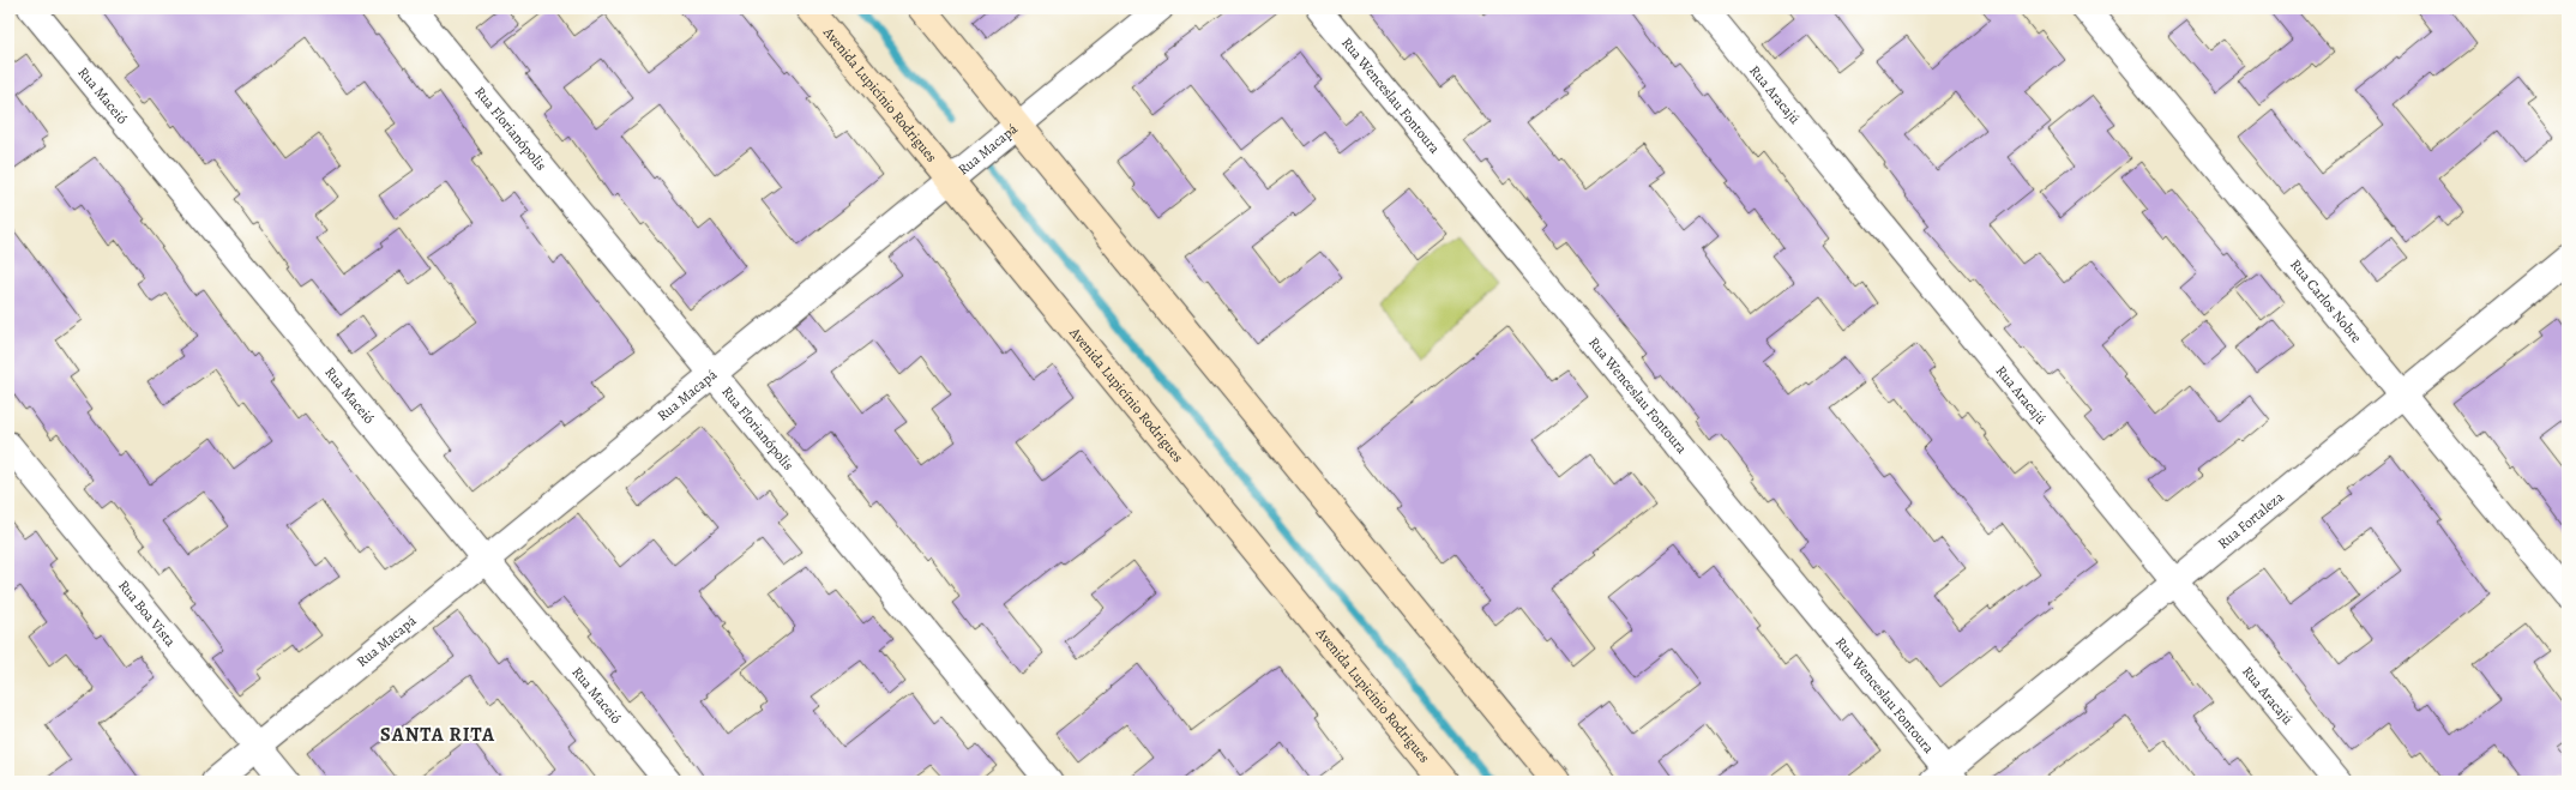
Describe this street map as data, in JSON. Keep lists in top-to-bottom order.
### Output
{
  "streets": {
    "street": [
      "Rua Maceió",
      "Avenida Lupicínio Rodrigues",
      "Rua Wenceslau Fontoura",
      "Rua Aracajú",
      "Rua Florianópolis",
      "Rua Macapá",
      "Rua Carlos Nobre",
      "Rua Fortaleza",
      "Rua Boa Vista"
    ]
  },
  "crossings": [
    ["Rua Maceió", "Rua Macapá"],
    ["Avenida Lupicínio Rodrigues", "Rua Macapá"],
    ["Rua Wenceslau Fontoura", "Rua Fortaleza"],
    ["Rua Aracajú", "Rua Fortaleza"],
    ["Rua Florianópolis", "Rua Macapá"],
    ["Rua Macapá", "Rua Boa Vista"],
    ["Rua Carlos Nobre", "Rua Fortaleza"]
  ],
  "districts": ["SANTA RITA"]
}
